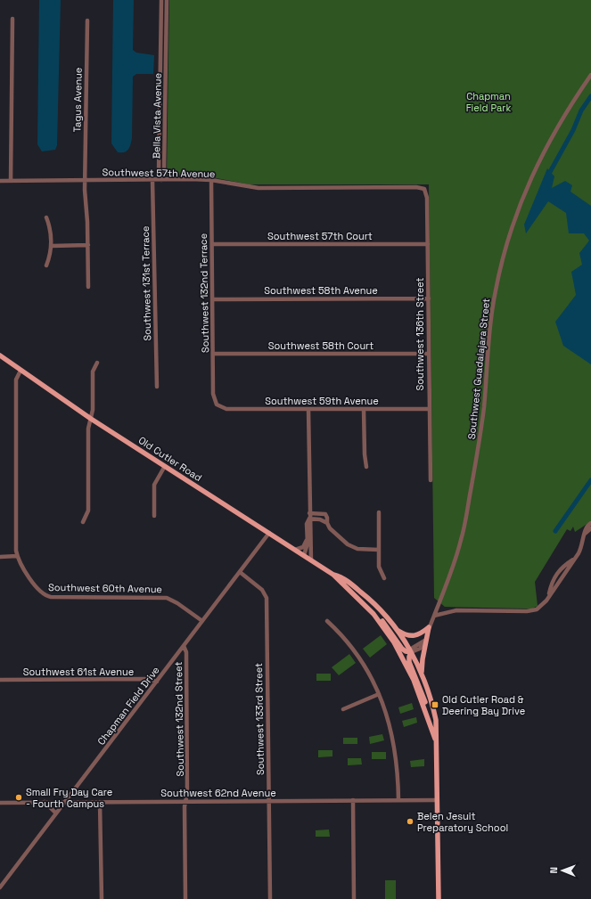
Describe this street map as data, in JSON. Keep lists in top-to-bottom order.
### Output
{
  "streets": {
    "main road": ["Old Cutler Road"],
    "street": [
      "Tagus Avenue",
      "Bella Vista Avenue",
      "Southwest 57th Avenue",
      "Southwest 57th Court",
      "Southwest 131st Terrace",
      "Southwest 58th Avenue",
      "Southwest 132nd Terrace",
      "Southwest 136th Street",
      "Southwest 58th Court",
      "Southwest Guadalajara Street",
      "Southwest 59th Avenue",
      "Southwest 60th Avenue",
      "Southwest 61st Avenue",
      "Chapman Field Drive",
      "Southwest 132nd Street",
      "Southwest 133rd Street",
      "Southwest 62nd Avenue"
    ]
  },
  "crossings": [
    ["Tagus Avenue", "Southwest 57th Avenue"],
    ["Bella Vista Avenue", "Southwest 57th Avenue"],
    ["Southwest 57th Avenue", "Southwest 131st Terrace"],
    ["Southwest 57th Avenue", "Southwest 132nd Terrace"],
    ["Southwest 57th Avenue", "Southwest 136th Street"],
    ["Southwest 57th Court", "Southwest 132nd Terrace"],
    ["Southwest 57th Court", "Southwest 136th Street"],
    ["Southwest 58th Avenue", "Southwest 132nd Terrace"],
    ["Southwest 58th Avenue", "Southwest 136th Street"],
    ["Southwest 132nd Terrace", "Southwest 58th Court"],
    ["Southwest 132nd Terrace", "Southwest 59th Avenue"],
    ["Southwest 136th Street", "Southwest 58th Court"],
    ["Southwest 136th Street", "Southwest 59th Avenue"],
    ["Southwest Guadalajara Street", "Old Cutler Road"],
    ["Old Cutler Road", "Chapman Field Drive"],
    ["Southwest 60th Avenue", "Chapman Field Drive"],
    ["Southwest 61st Avenue", "Chapman Field Drive"],
    ["Chapman Field Drive", "Southwest 132nd Street"],
    ["Chapman Field Drive", "Southwest 133rd Street"],
    ["Chapman Field Drive", "Southwest 62nd Avenue"],
    ["Southwest 132nd Street", "Southwest 62nd Avenue"],
    ["Southwest 133rd Street", "Southwest 62nd Avenue"]
  ],
  "parks": ["Chapman Field Park"],
  "places": {
    "transit": ["Old Cutler Road & Deering Bay Drive"],
    "other": ["Small Fry Day Care - Fourth Campus", "Belen Jesuit Preparatory School"]
  },
  "north": "left"
}
